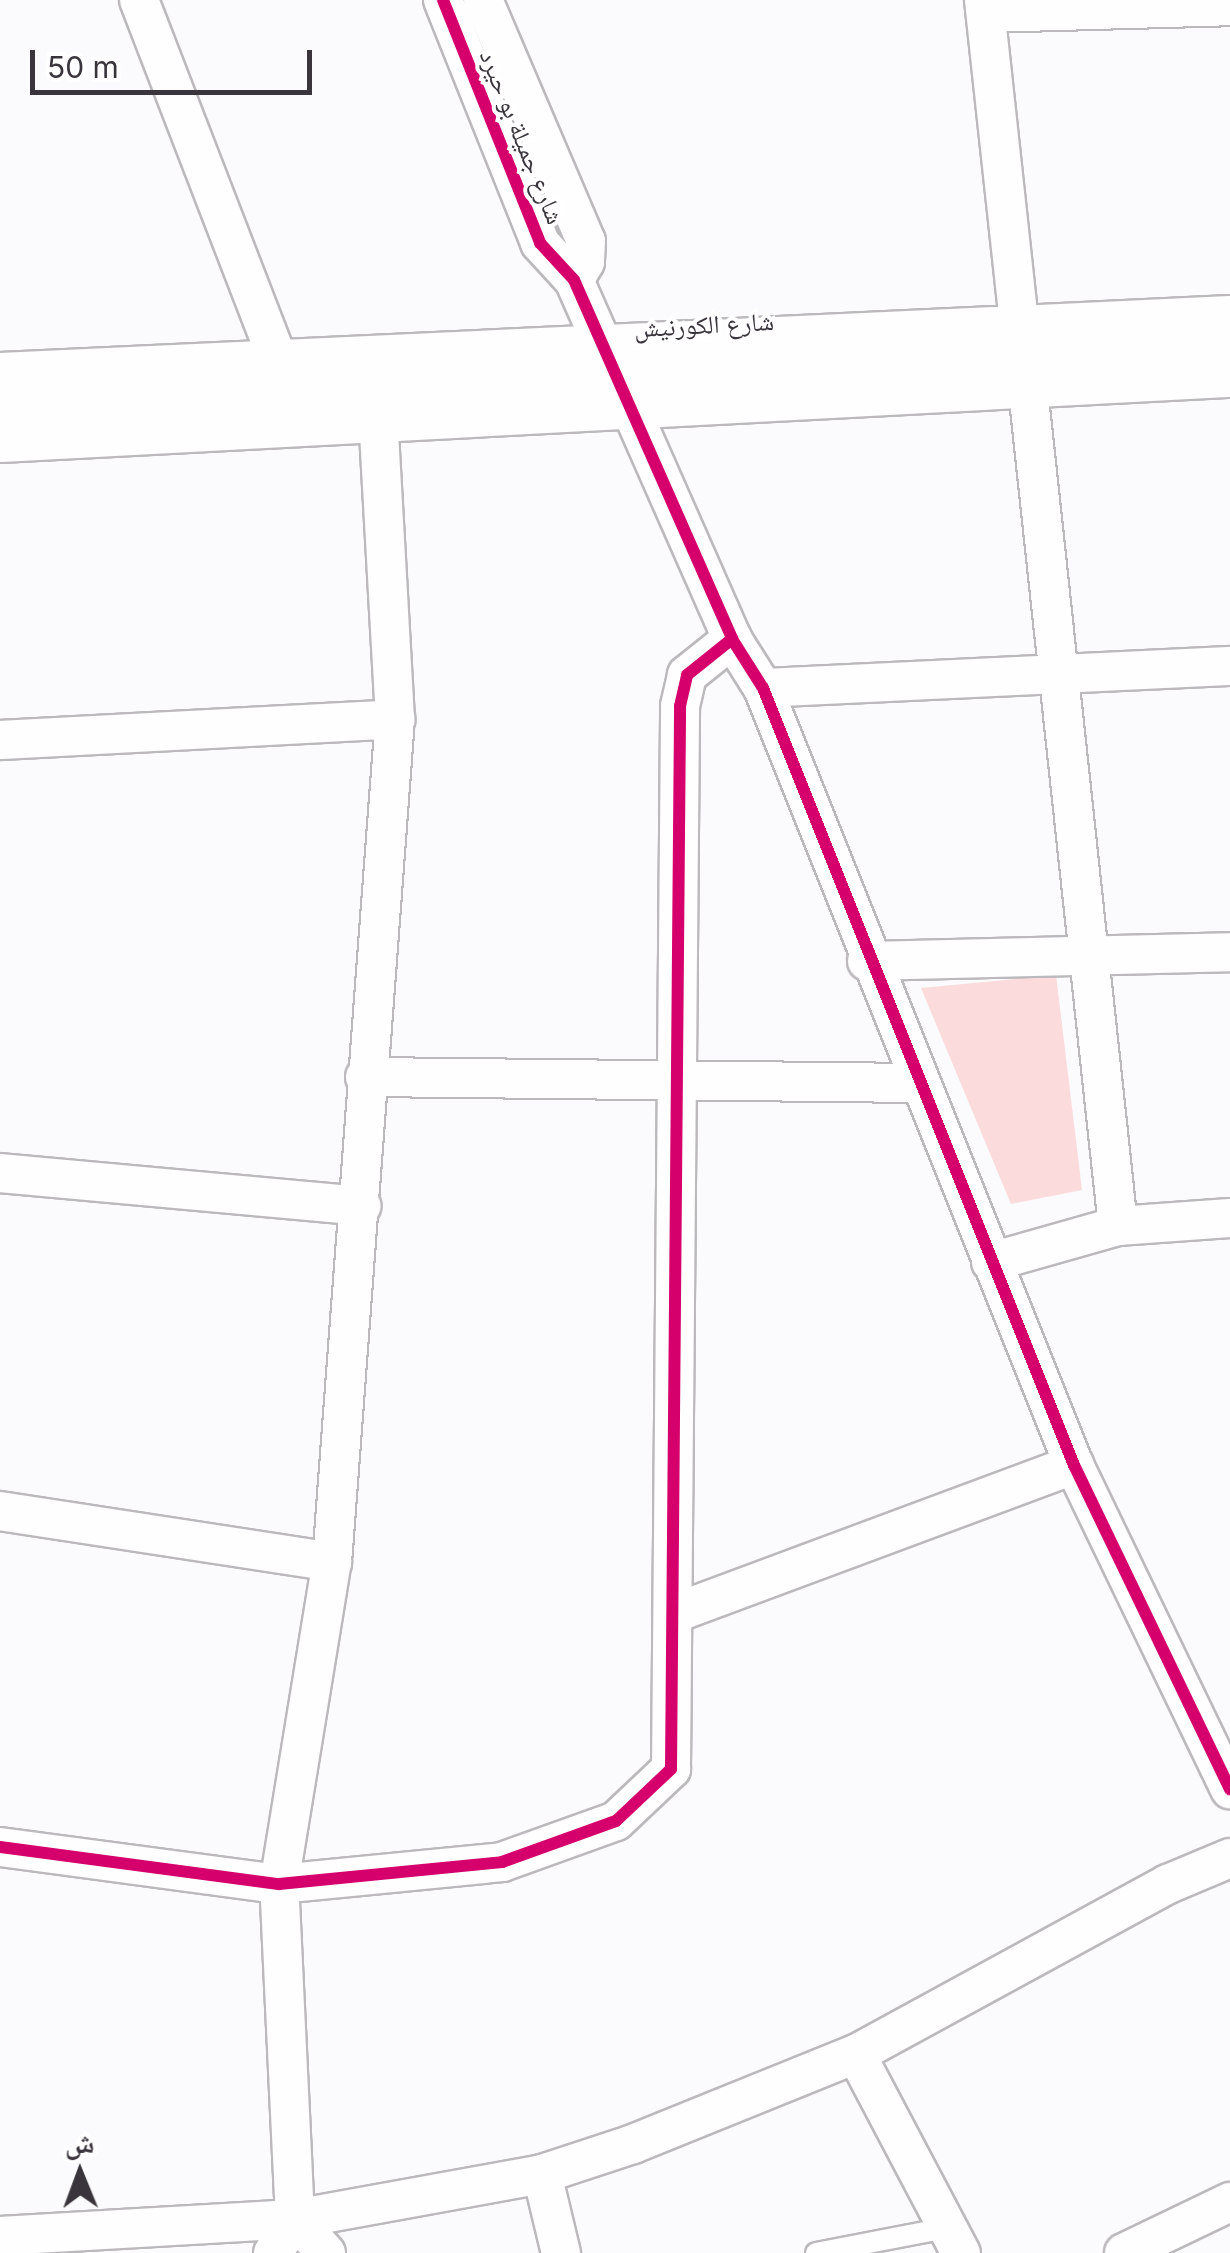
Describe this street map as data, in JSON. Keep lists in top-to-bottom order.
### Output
{
  "streets": {
    "street": ["شارع جميلة بو حيرد", "شارع الكورنيش"]
  },
  "crossings": [
    ["شارع جميلة بو حيرد", "شارع الكورنيش"]
  ],
  "scale_bar": "50 m",
  "north": "top"
}
